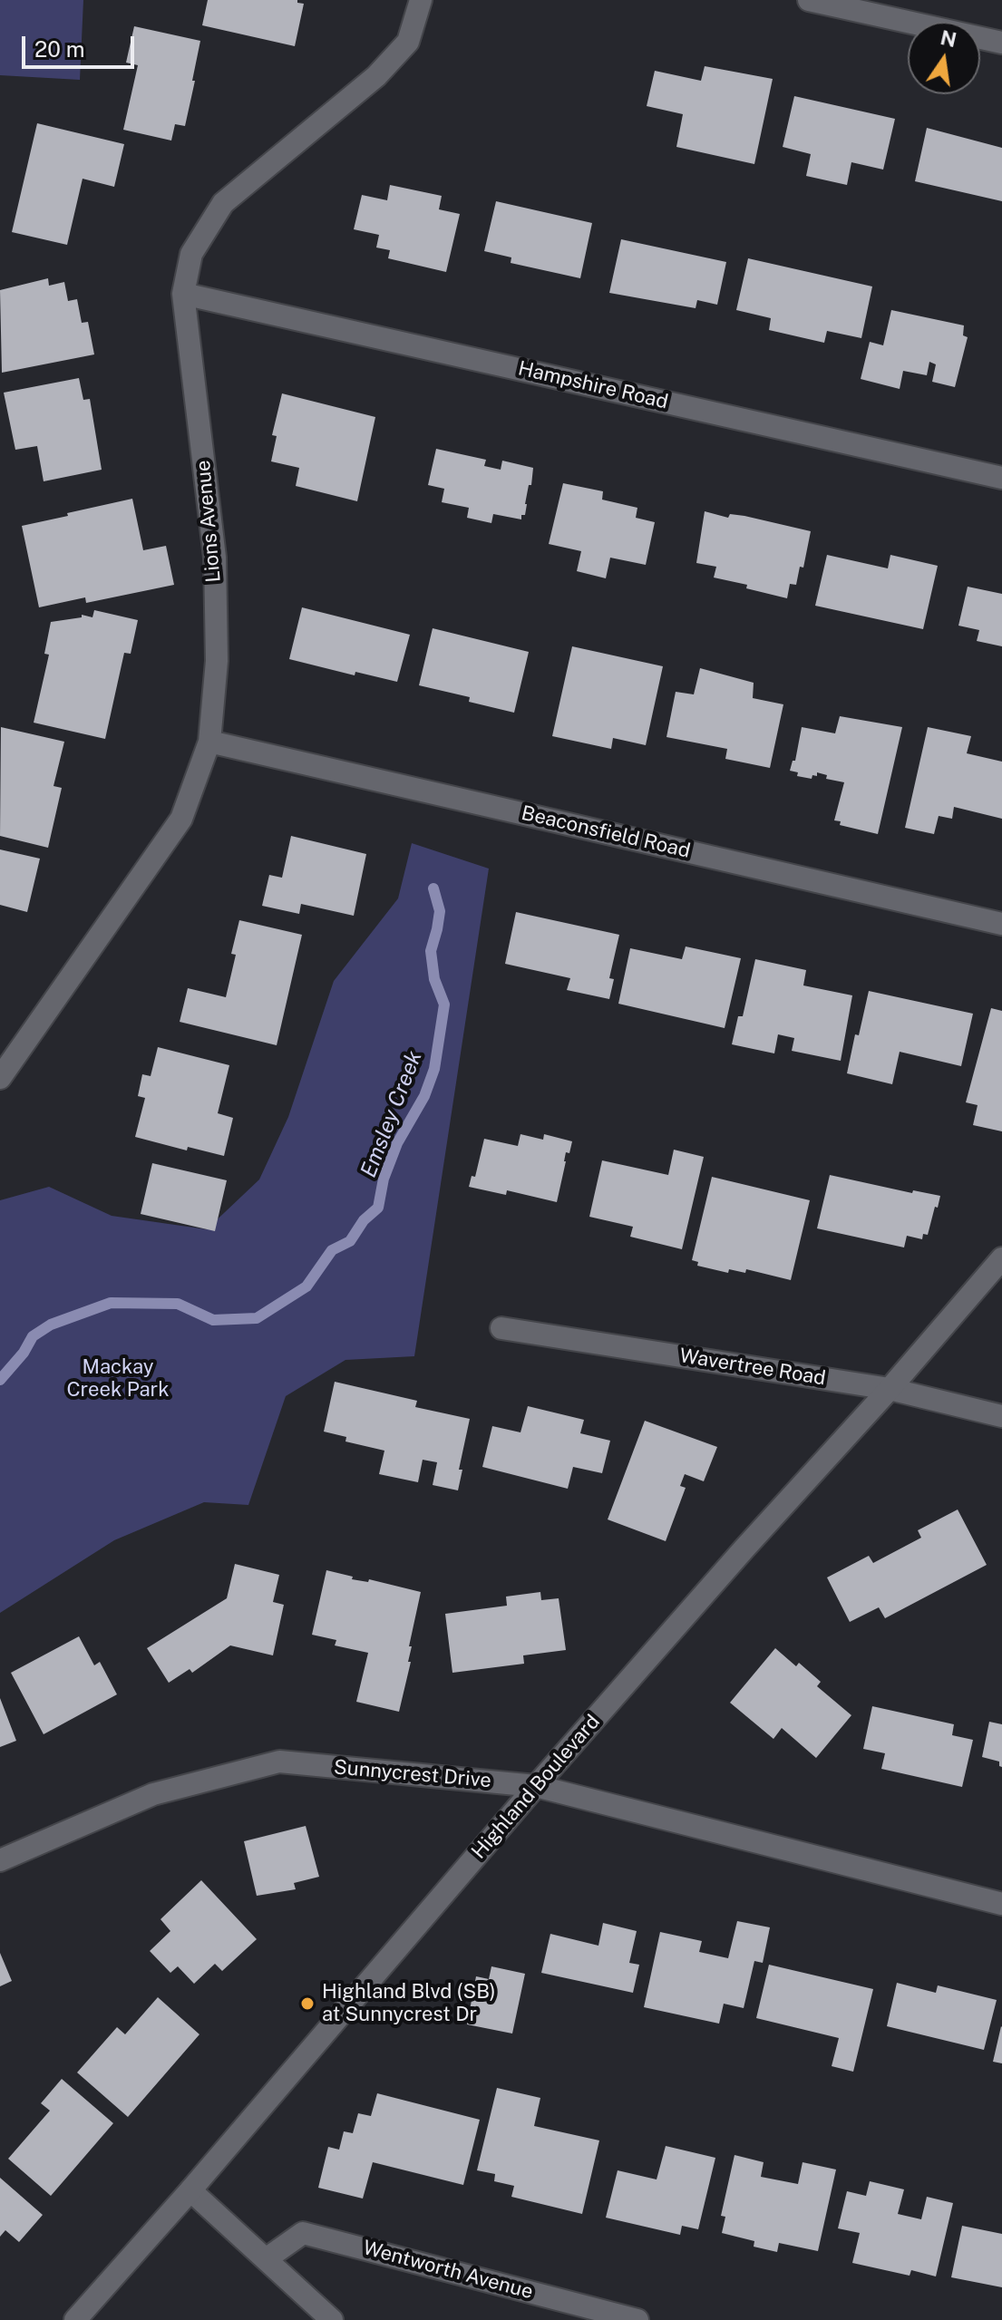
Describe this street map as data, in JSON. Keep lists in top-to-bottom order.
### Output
{
  "streets": {
    "street": [
      "Hampshire Road",
      "Lions Avenue",
      "Beaconsfield Road",
      "Wavertree Road",
      "Sunnycrest Drive",
      "Highland Boulevard",
      "Wentworth Avenue"
    ]
  },
  "crossings": [
    ["Hampshire Road", "Lions Avenue"],
    ["Lions Avenue", "Beaconsfield Road"],
    ["Wavertree Road", "Highland Boulevard"],
    ["Sunnycrest Drive", "Highland Boulevard"]
  ],
  "water": ["Emsley Creek"],
  "parks": ["Mackay Creek Park"],
  "places": ["Highland Blvd (SB) at Sunnycrest Dr"],
  "scale_bar": "20 m",
  "north": "top"
}
